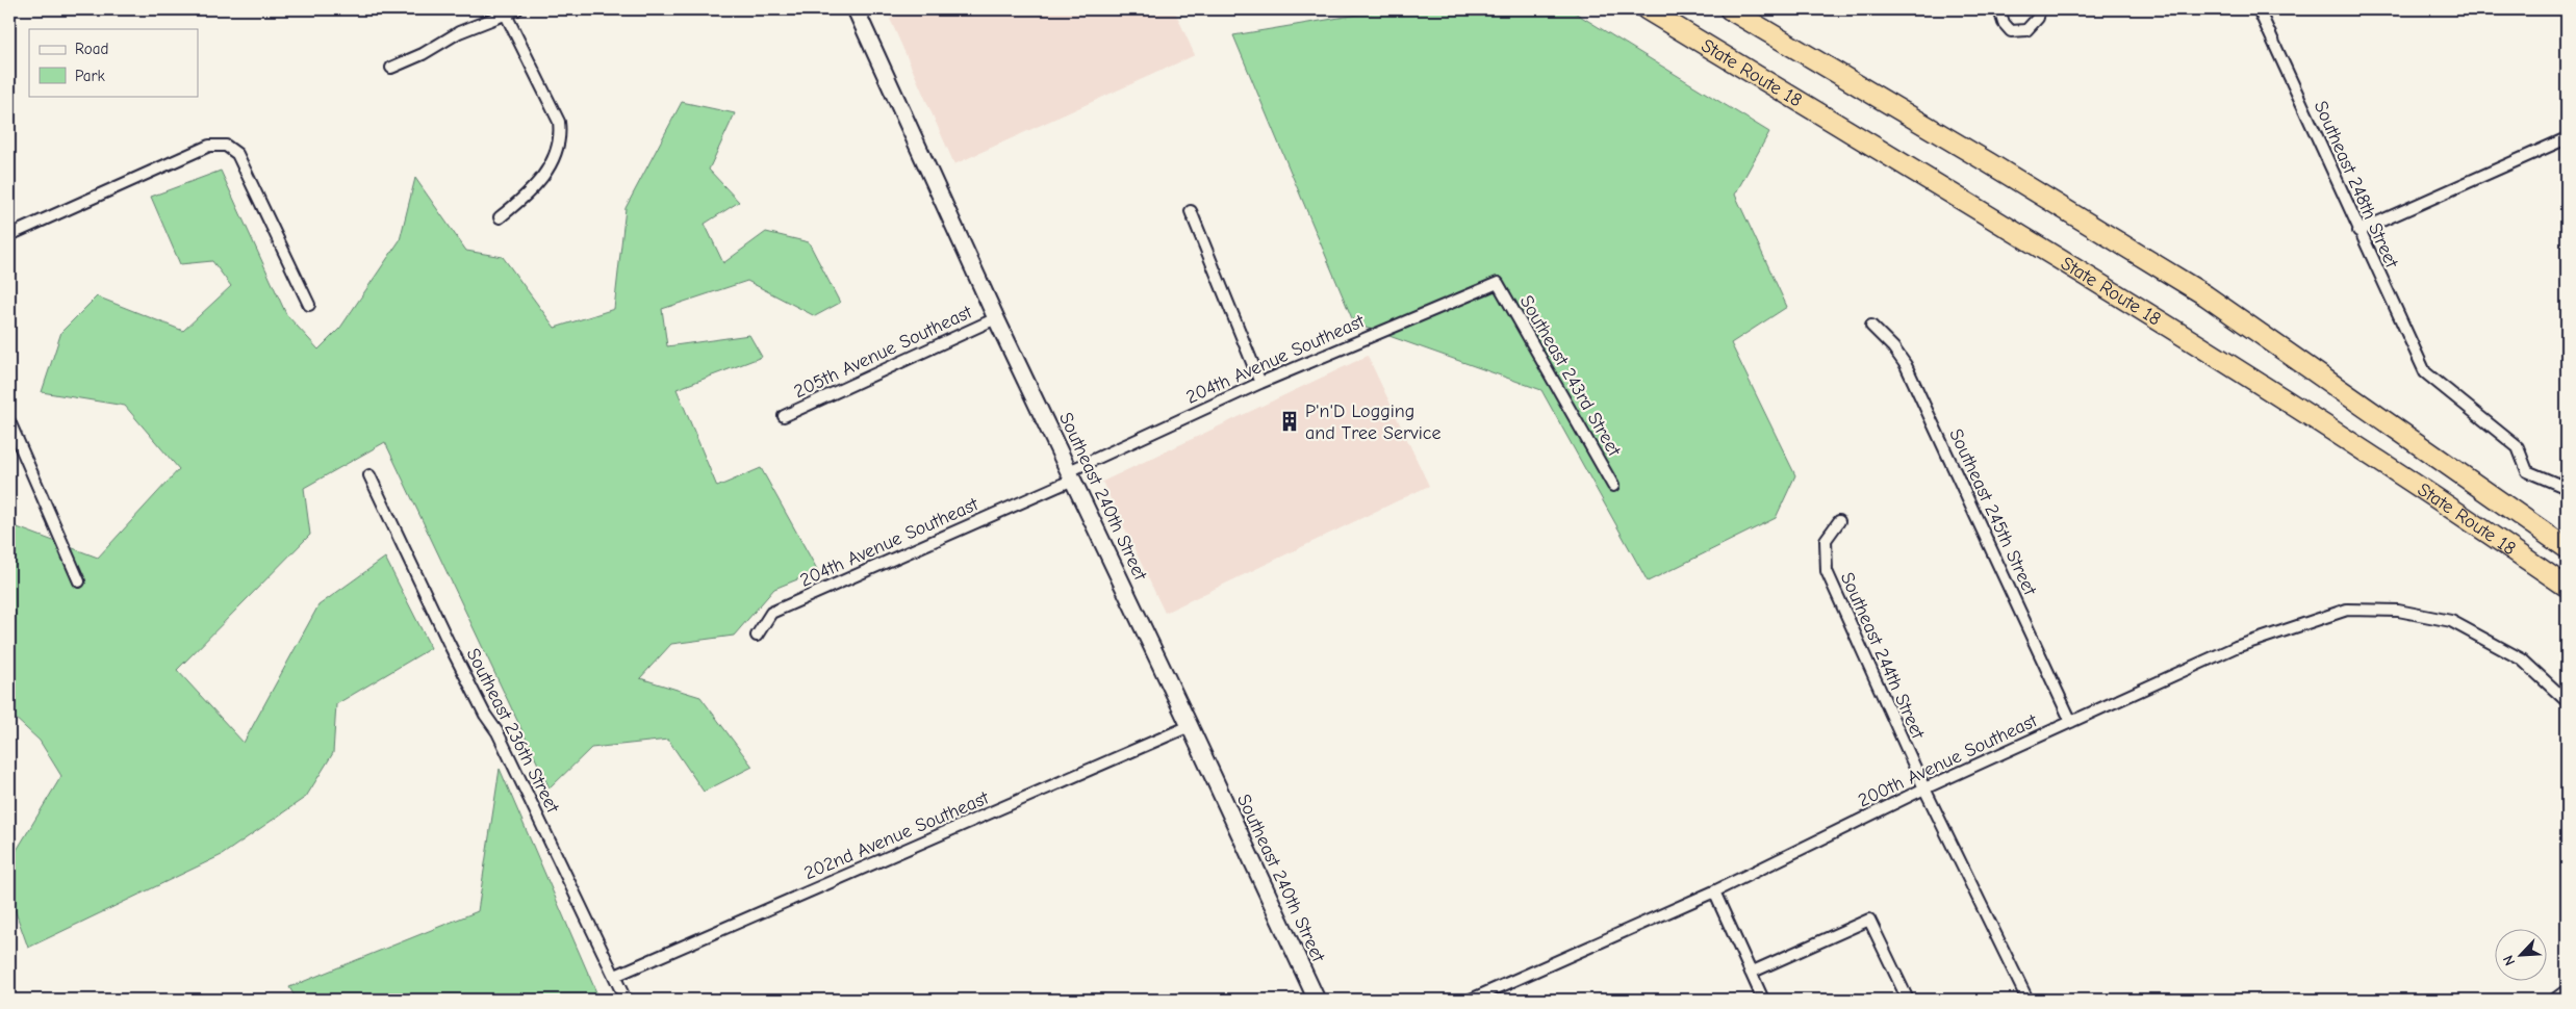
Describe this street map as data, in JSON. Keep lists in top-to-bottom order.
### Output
{
  "streets": {
    "highway": ["State Route 18"],
    "main road": ["Southeast 240th Street"],
    "street": [
      "Southeast 248th Street",
      "205th Avenue Southeast",
      "204th Avenue Southeast",
      "Southeast 243rd Street",
      "Southeast 245th Street",
      "Southeast 244th Street",
      "Southeast 236th Street",
      "200th Avenue Southeast",
      "202nd Avenue Southeast"
    ]
  },
  "crossings": [
    ["205th Avenue Southeast", "Southeast 240th Street"],
    ["204th Avenue Southeast", "Southeast 243rd Street"],
    ["204th Avenue Southeast", "Southeast 240th Street"],
    ["Southeast 240th Street", "202nd Avenue Southeast"],
    ["Southeast 245th Street", "200th Avenue Southeast"],
    ["Southeast 244th Street", "200th Avenue Southeast"],
    ["Southeast 236th Street", "202nd Avenue Southeast"]
  ],
  "places": {
    "building": ["P'n'D Logging and Tree Service"]
  },
  "legend": ["Road", "Park"],
  "north": "bottom left"
}
